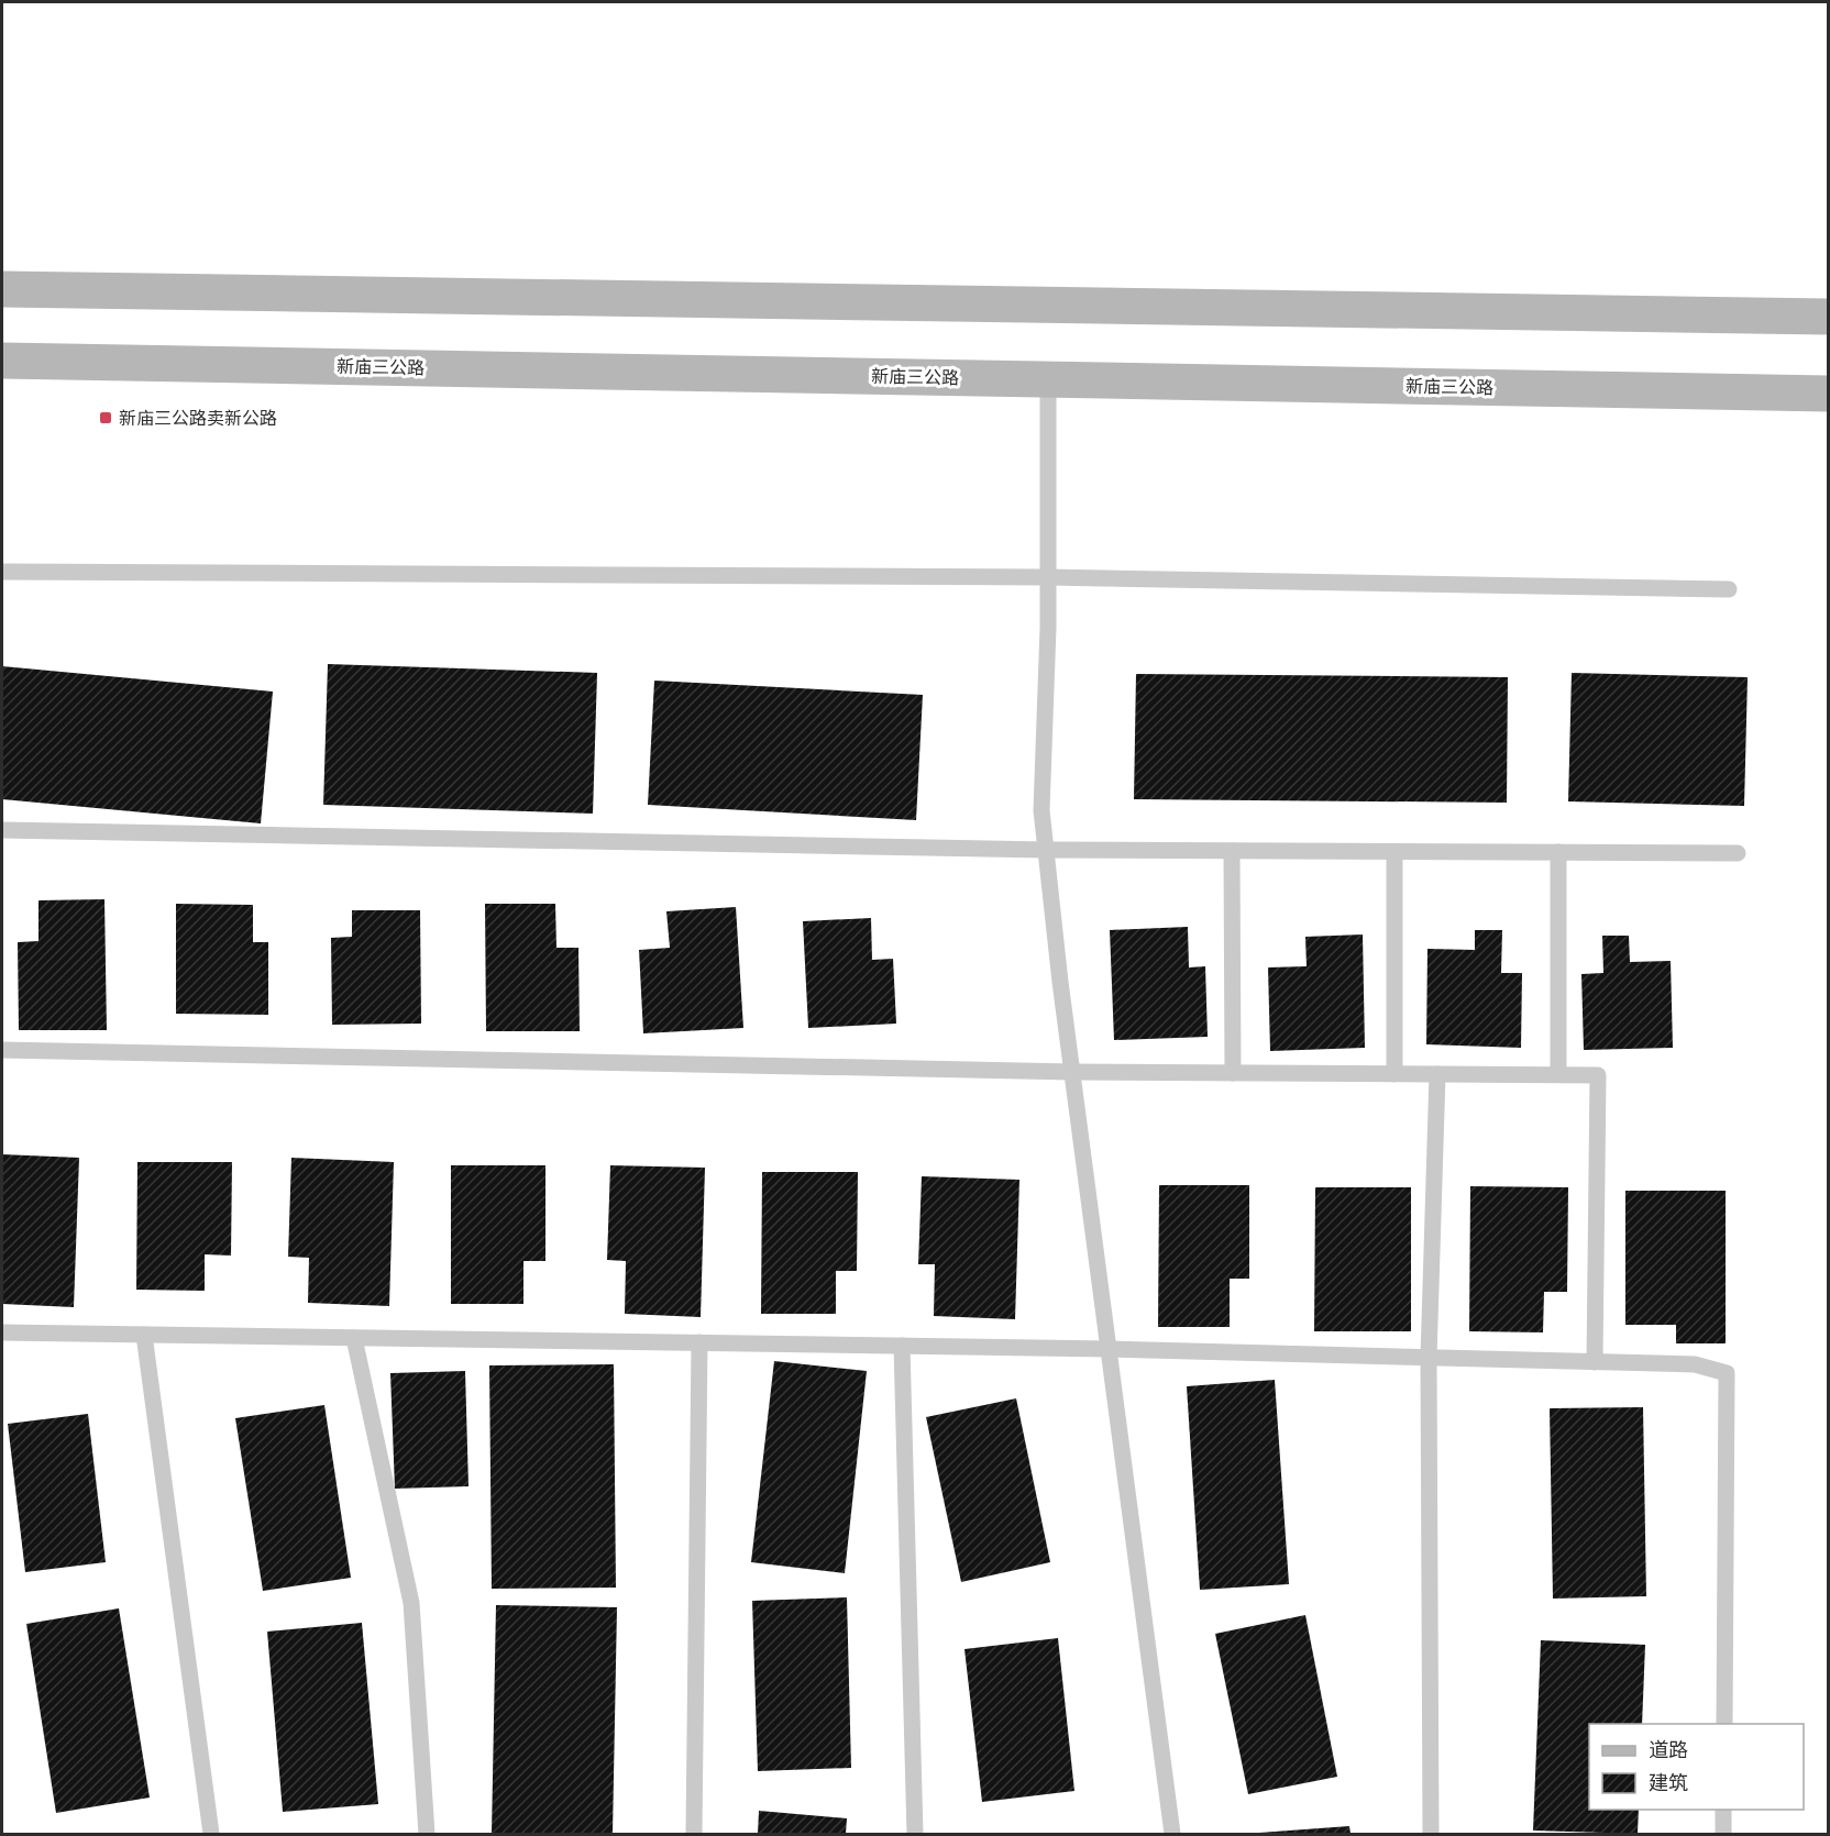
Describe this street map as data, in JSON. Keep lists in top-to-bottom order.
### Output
{
  "streets": {
    "main road": ["新庙三公路"]
  },
  "places": {
    "transit": ["新庙三公路卖新公路"]
  },
  "legend": ["道路", "建筑"]
}
